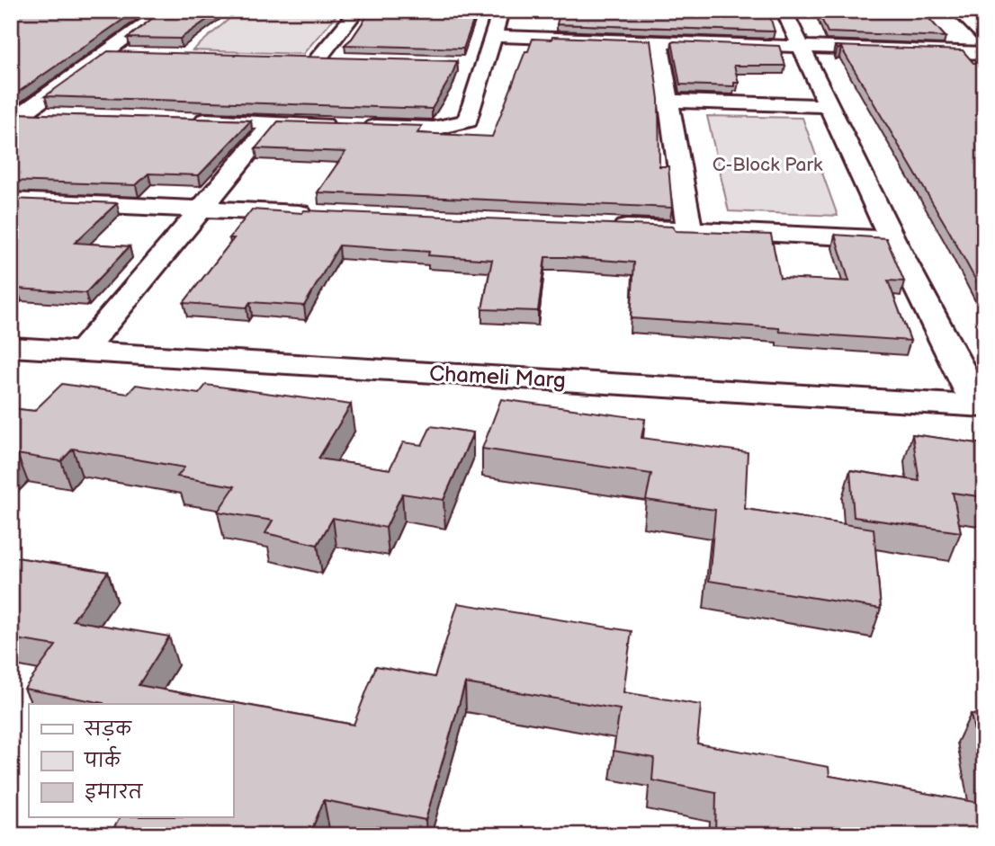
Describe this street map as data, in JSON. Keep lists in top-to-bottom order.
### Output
{
  "streets": {
    "street": ["Chameli Marg"]
  },
  "parks": ["C-Block Park"],
  "legend": ["सड़क", "पार्क", "इमारत"]
}
